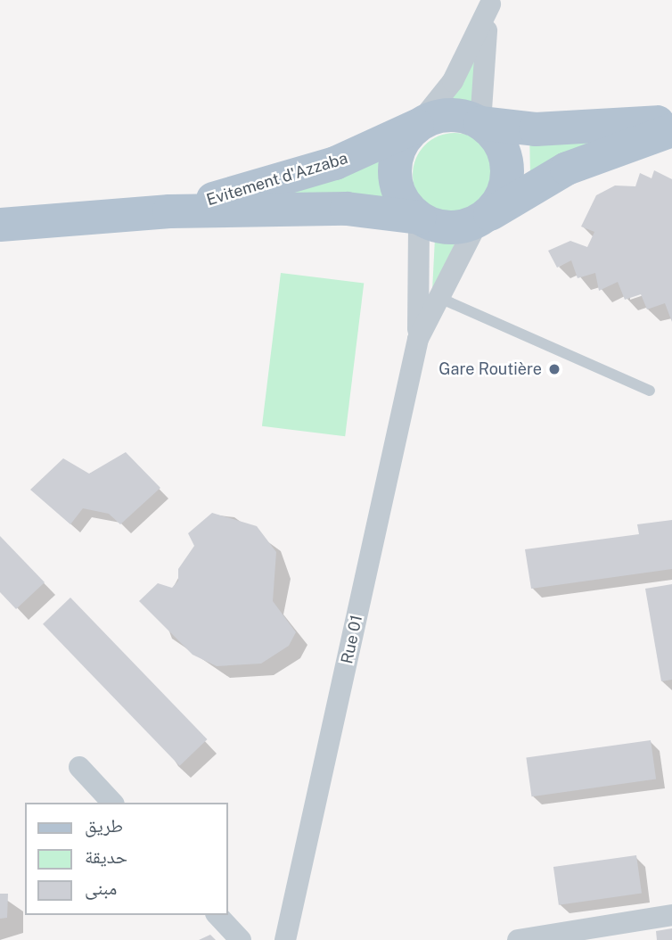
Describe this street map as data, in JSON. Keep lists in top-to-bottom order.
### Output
{
  "streets": {
    "main road": ["Evitement d'Azzaba"],
    "street": ["Rue 01"]
  },
  "places": ["Gare Routière"],
  "legend": ["طريق", "حديقة", "مبنى"]
}
